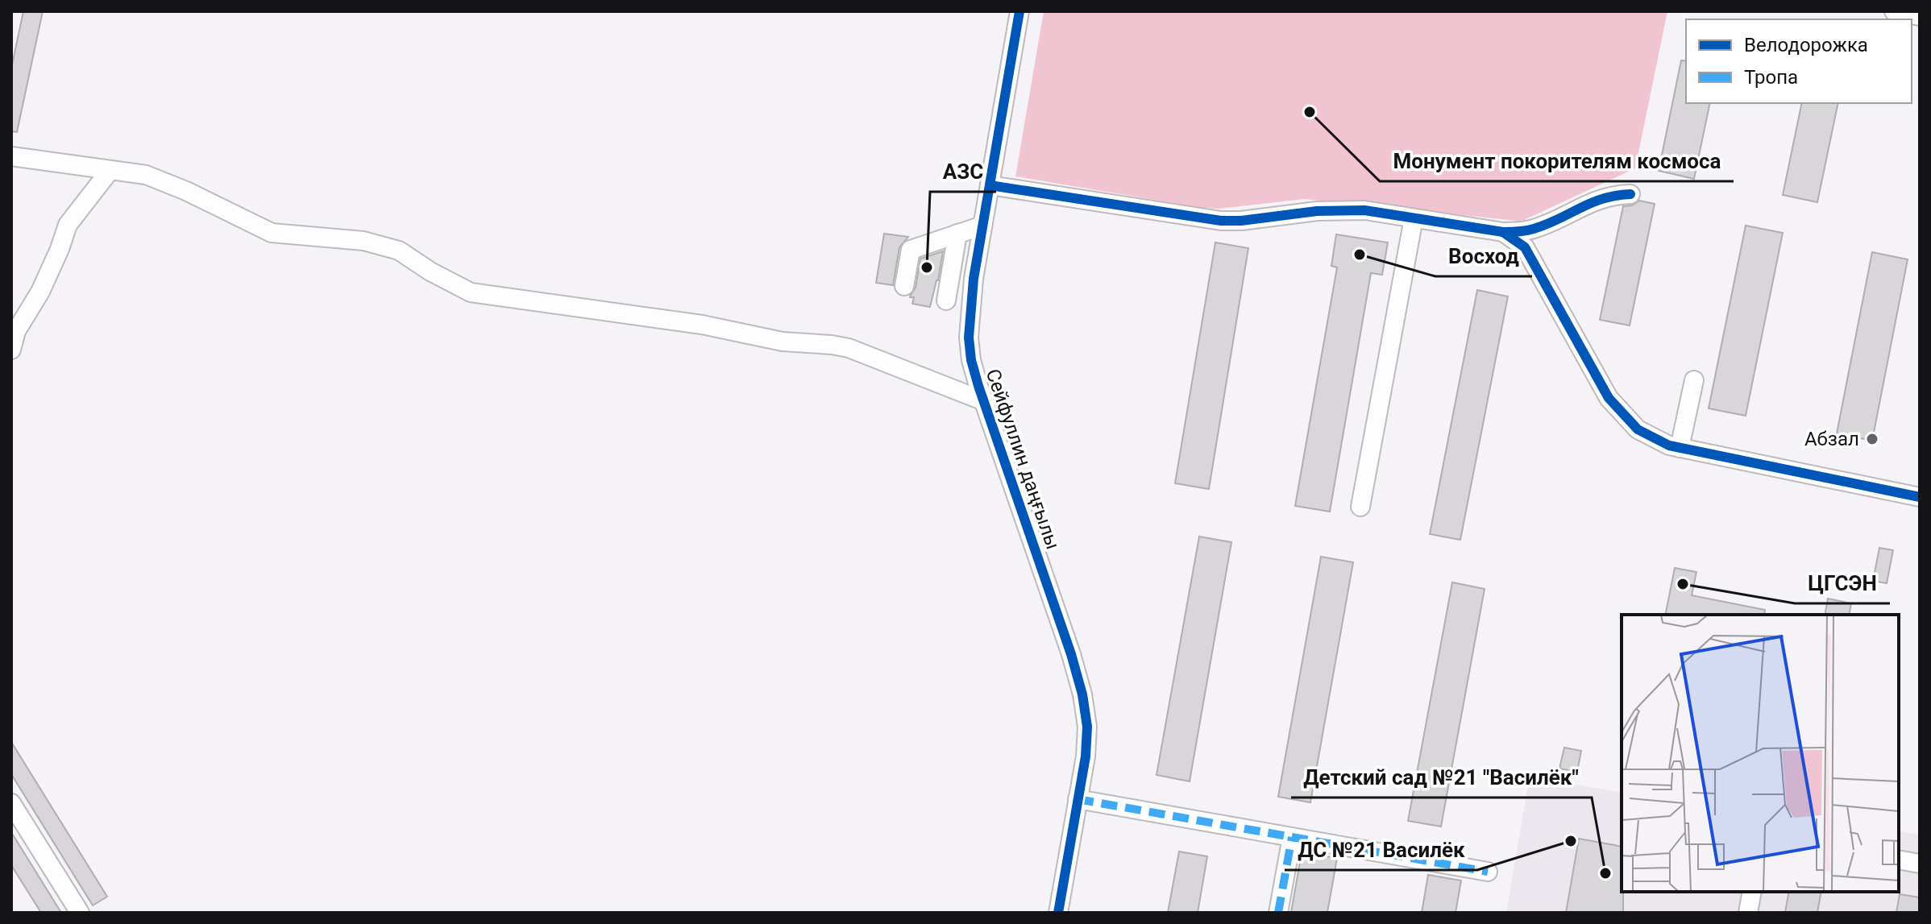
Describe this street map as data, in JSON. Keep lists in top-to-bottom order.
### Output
{
  "streets": {
    "street": ["Сейфуллин даңғылы"]
  },
  "places": [
    "Монумент покорителям космоса",
    "Восход",
    "АЗС",
    "Абзал",
    "ЦГСЭН",
    "ДС №21 Василёк",
    "Детский сад №21 \"Василёк\""
  ],
  "legend": ["Велодорожка", "Тропа"]
}
